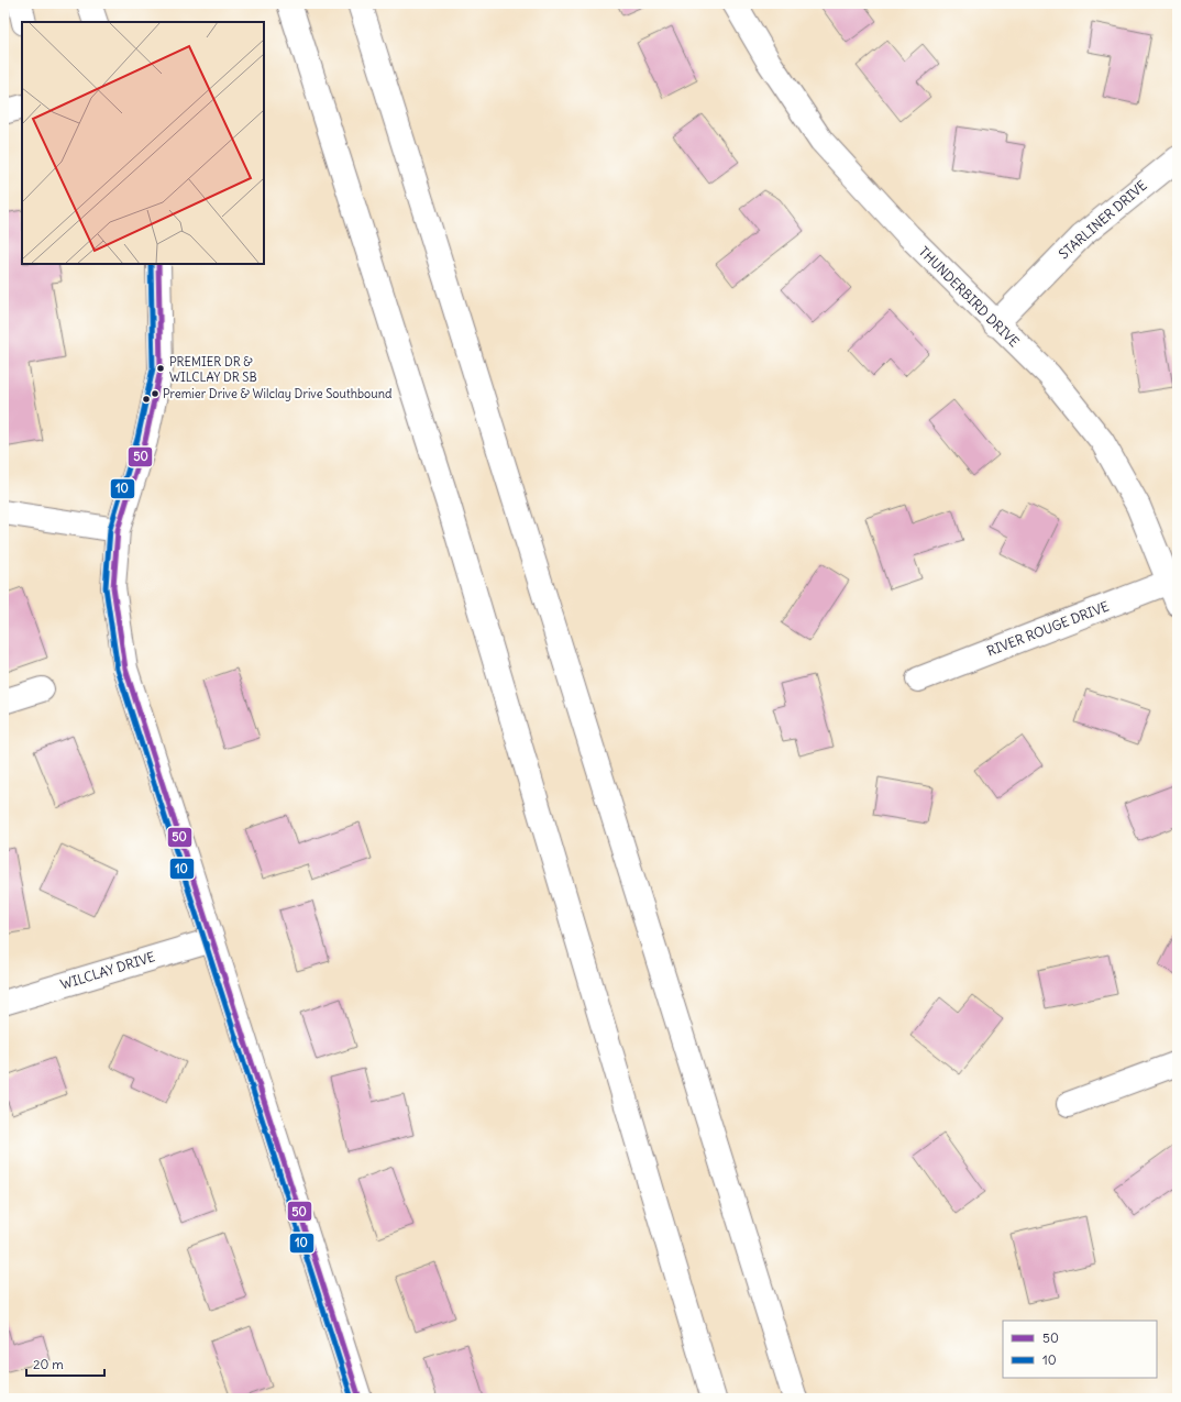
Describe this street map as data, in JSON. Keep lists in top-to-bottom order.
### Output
{
  "streets": {
    "main road": [
      "STARLINER DRIVE",
      "THUNDERBIRD DRIVE",
      "RIVER ROUGE DRIVE",
      "WILCLAY DRIVE"
    ]
  },
  "crossings": [
    ["STARLINER DRIVE", "THUNDERBIRD DRIVE"],
    ["THUNDERBIRD DRIVE", "RIVER ROUGE DRIVE"]
  ],
  "places": ["PREMIER DR & WILCLAY DR SB", "Premier Drive & Wilclay Drive Southbound"],
  "lines": ["transit line 50", "transit line 10"],
  "legend": ["50", "10"],
  "scale_bar": "20 m"
}
